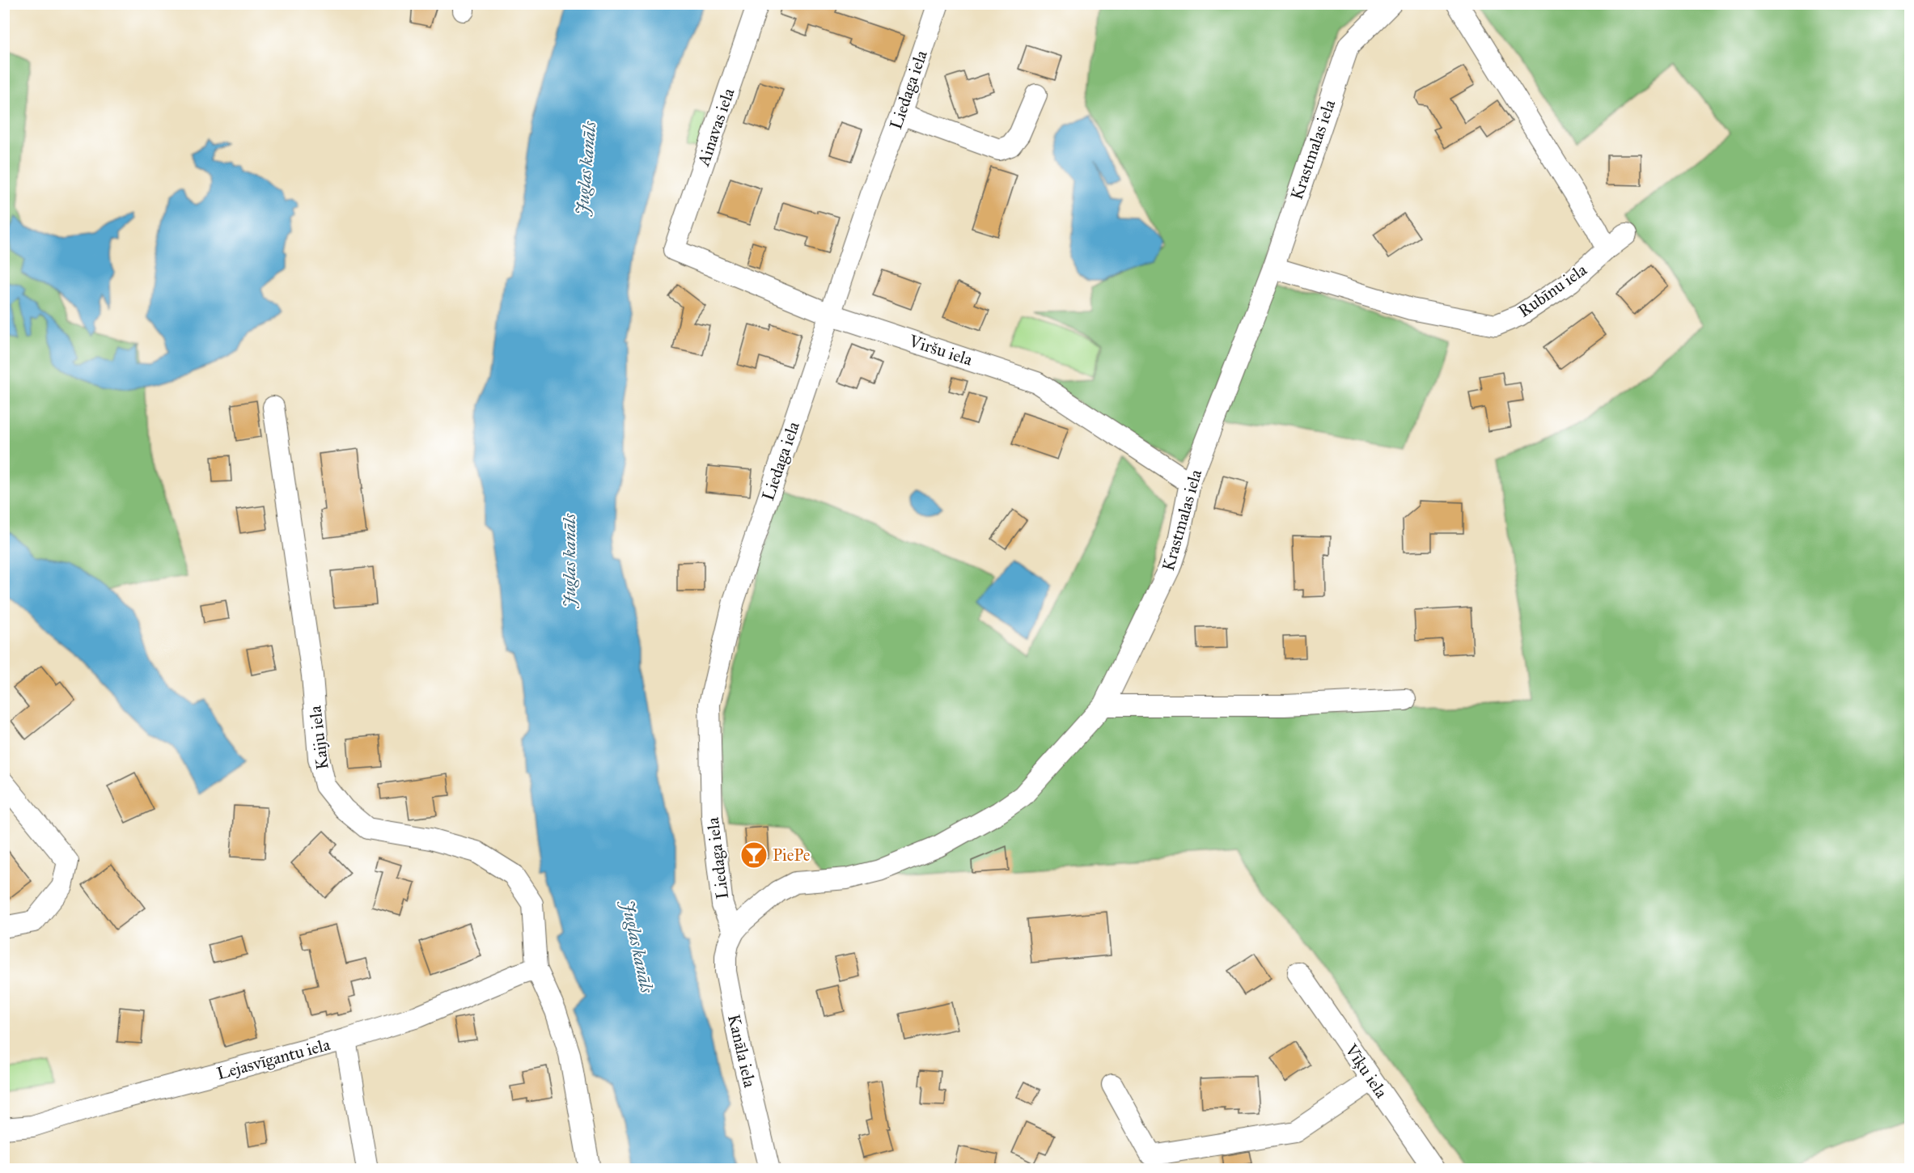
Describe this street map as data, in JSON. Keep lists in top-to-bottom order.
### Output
{
  "streets": {
    "street": [
      "Liedaga iela",
      "Ainavas iela",
      "Krastmalas iela",
      "Rubīnu iela",
      "Viršu iela",
      "Kaiju iela",
      "Kanāla iela",
      "Lejasvīgantu iela",
      "Vīķu iela"
    ]
  },
  "crossings": [
    ["Liedaga iela", "Krastmalas iela"],
    ["Liedaga iela", "Viršu iela"],
    ["Liedaga iela", "Kanāla iela"],
    ["Ainavas iela", "Viršu iela"],
    ["Krastmalas iela", "Rubīnu iela"],
    ["Krastmalas iela", "Viršu iela"],
    ["Krastmalas iela", "Kanāla iela"],
    ["Kaiju iela", "Lejasvīgantu iela"]
  ],
  "water": ["Juglas kanāls"],
  "places": {
    "bar": ["PiePe"]
  }
}
